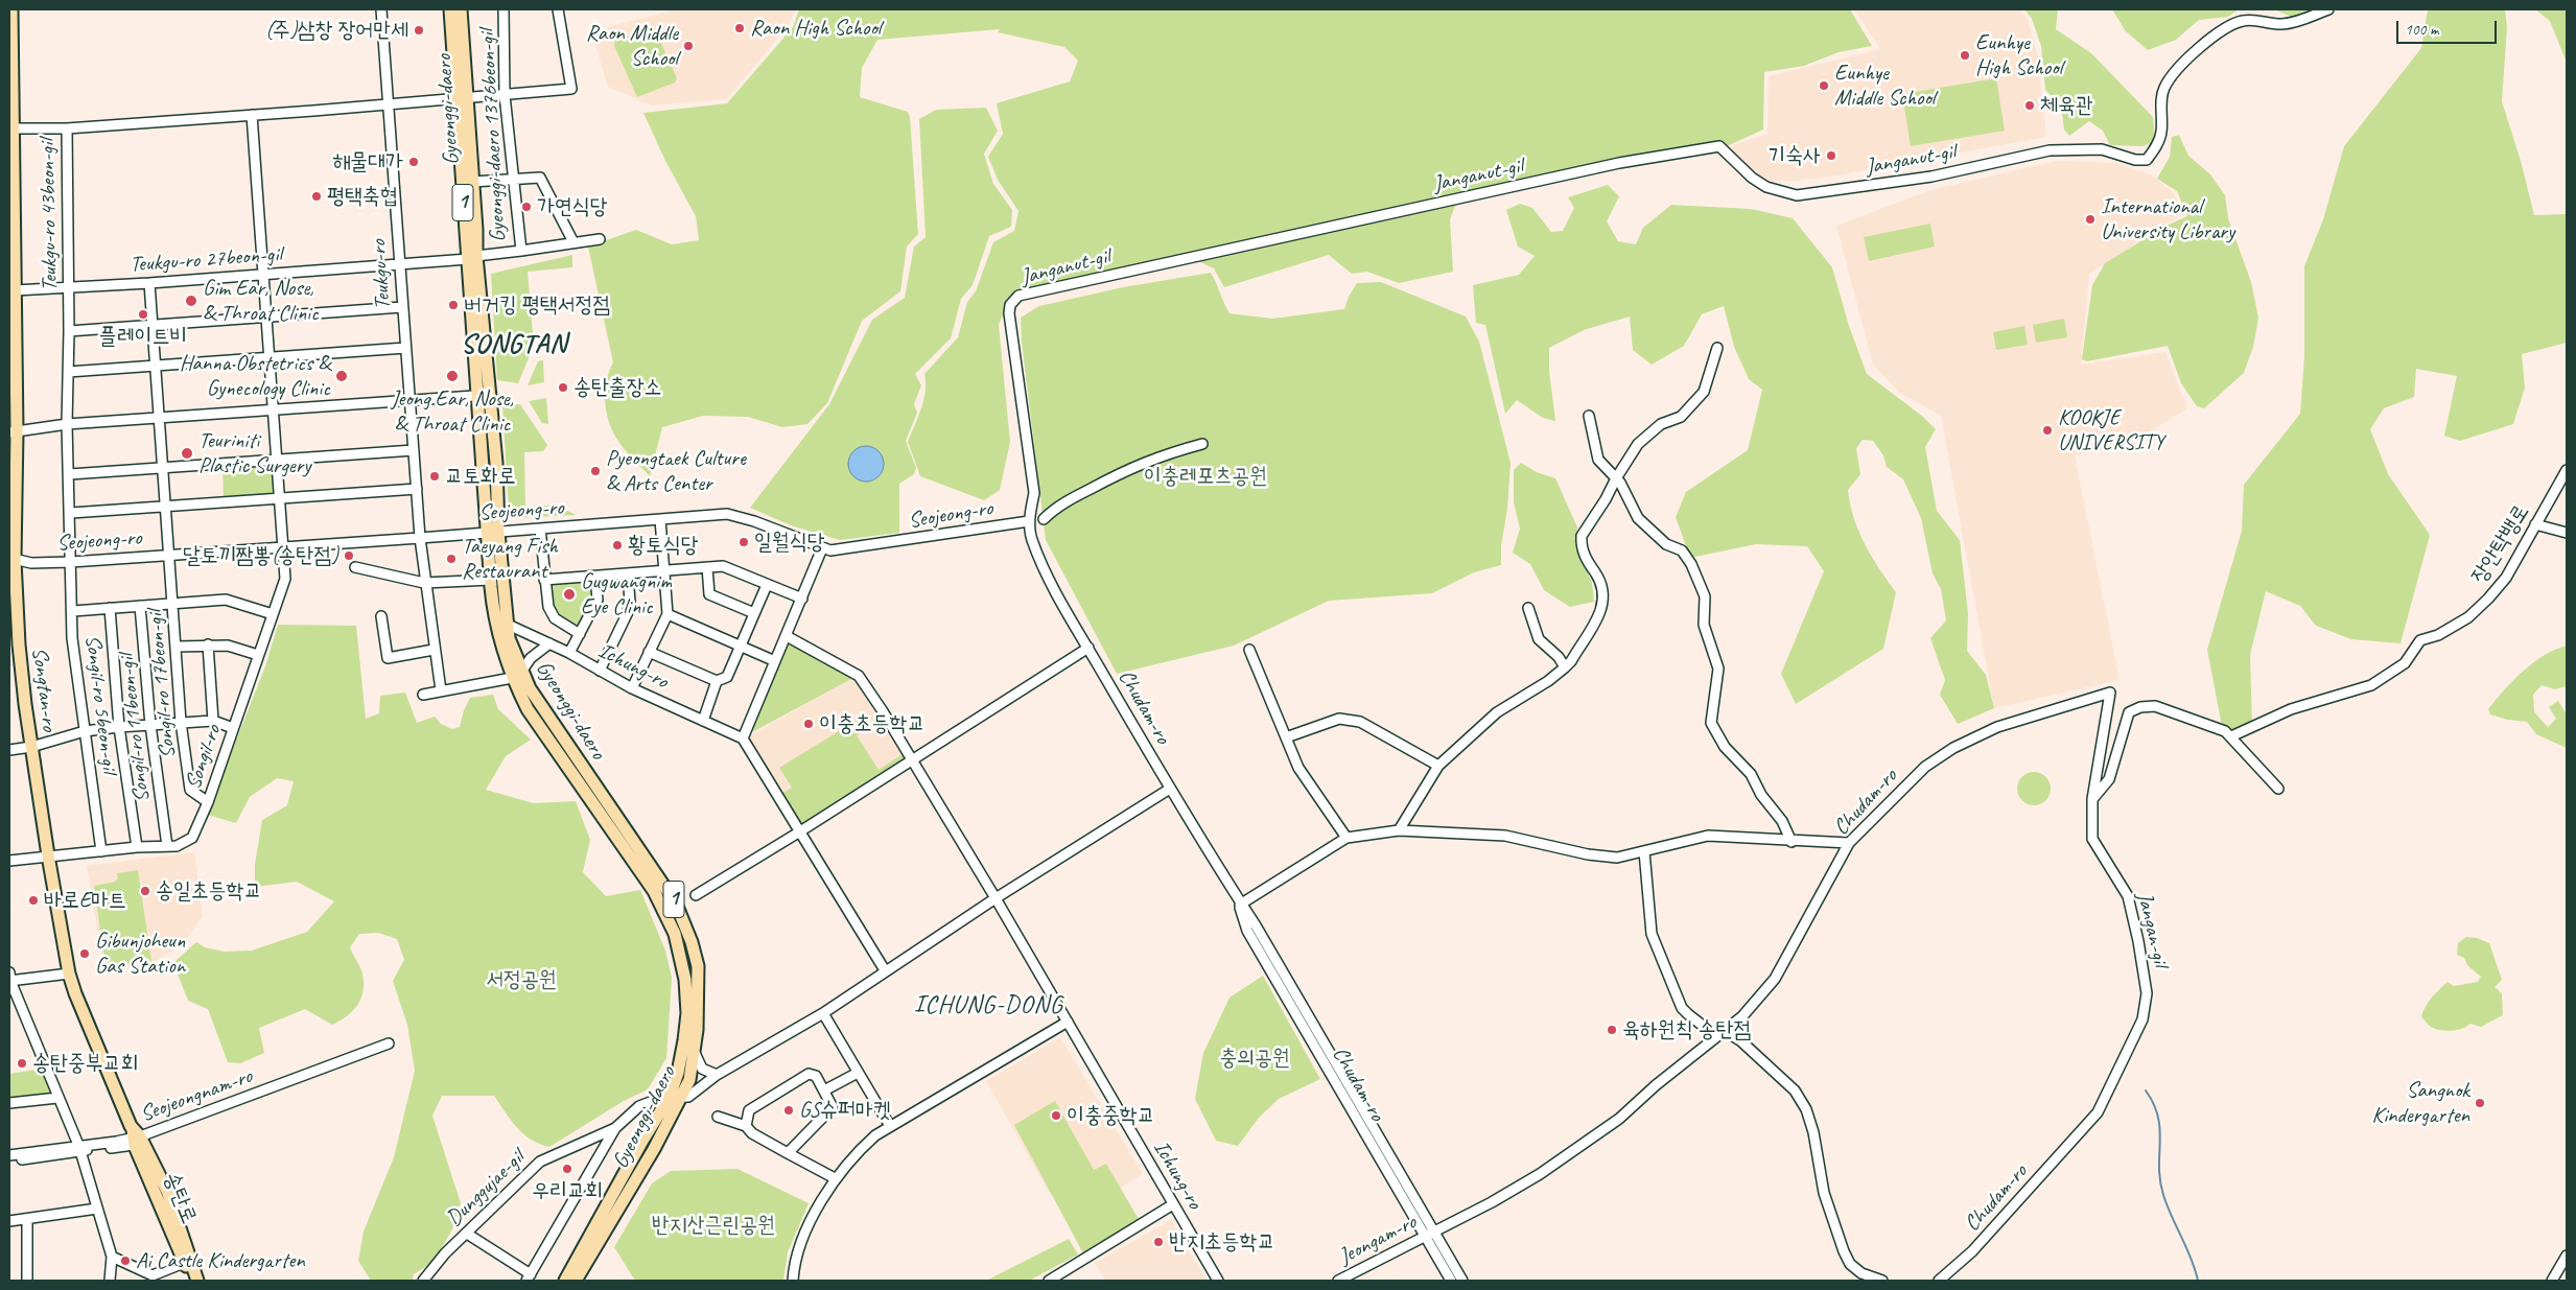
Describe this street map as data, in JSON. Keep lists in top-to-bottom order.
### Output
{
  "streets": {
    "main road": ["Gyeonggi-daero", "1", "Songtan-ro"],
    "street": [
      "Gyeonggi-daero 1376beon-gil",
      "Janganut-gil",
      "Teukgu-ro 43beon-gil",
      "Teukgu-ro 27beon-gil",
      "Teukgu-ro",
      "Seojeong-ro",
      "장안탁뱅로",
      "Ichung-ro",
      "Songil-ro 17beon-gil",
      "Songil-ro 5beon-gil",
      "Chudam-ro",
      "Songil-ro 11beon-gil",
      "Songil-ro",
      "Jangan-gil",
      "Seojeongnam-ro",
      "Dunggujae-gil",
      "Jeongam-ro"
    ]
  },
  "crossings": [
    ["Gyeonggi-daero", "Gyeonggi-daero 1376beon-gil"],
    ["Gyeonggi-daero", "Teukgu-ro 43beon-gil"],
    ["Gyeonggi-daero", "Seojeong-ro"],
    ["Gyeonggi-daero", "Ichung-ro"],
    ["Gyeonggi-daero", "Dunggujae-gil"],
    ["Gyeonggi-daero 1376beon-gil", "Teukgu-ro 43beon-gil"],
    ["Gyeonggi-daero 1376beon-gil", "Teukgu-ro 27beon-gil"],
    ["Gyeonggi-daero 1376beon-gil", "Teukgu-ro"],
    ["Janganut-gil", "Seojeong-ro"],
    ["Janganut-gil", "Chudam-ro"],
    ["Teukgu-ro 43beon-gil", "Teukgu-ro 27beon-gil"],
    ["Teukgu-ro 43beon-gil", "Teukgu-ro"],
    ["Teukgu-ro 43beon-gil", "Songil-ro 5beon-gil"],
    ["Teukgu-ro 27beon-gil", "Teukgu-ro"],
    ["Teukgu-ro 27beon-gil", "Songil-ro 17beon-gil"],
    ["Teukgu-ro 27beon-gil", "Songtan-ro"],
    ["Teukgu-ro 27beon-gil", "Songil-ro"],
    ["Teukgu-ro", "Seojeong-ro"],
    ["Seojeong-ro", "Songil-ro 17beon-gil"],
    ["Seojeong-ro", "Songtan-ro"],
    ["Seojeong-ro", "Songil-ro 5beon-gil"],
    ["Seojeong-ro", "Chudam-ro"],
    ["Seojeong-ro", "Songil-ro"],
    ["Songil-ro 17beon-gil", "Songil-ro"],
    ["Songtan-ro", "Songil-ro"],
    ["Songtan-ro", "Seojeongnam-ro"],
    ["Songil-ro 5beon-gil", "Songil-ro"],
    ["Chudam-ro", "Jangan-gil"],
    ["Chudam-ro", "Jeongam-ro"],
    ["Songil-ro 11beon-gil", "Songil-ro"]
  ],
  "districts": ["SONGTAN", "ICHUNG-DONG"],
  "parks": [
    "이충레포츠공원",
    "서정공원",
    "충의공원",
    "반지산근린공원"
  ],
  "places": [
    "Raon High School",
    "(주)삼창 장어만세",
    "Raon Middle School",
    "Eunhye High School",
    "Eunhye Middle School",
    "체육관",
    "기숙사",
    "해물대가",
    "평택축협",
    "가연식당",
    "International University Library",
    "Gim Ear, Nose, & Throat Clinic",
    "버거킹 평택서정점",
    "플레이트비",
    "Hanna Obstetrics & Gynecology Clinic",
    "Jeong Ear, Nose, & Throat Clinic",
    "송탄출장소",
    "KOOKJE UNIVERSITY",
    "Teuriniti Plastic Surgery",
    "Pyeongtaek Culture & Arts Center",
    "교토화로",
    "일월식당",
    "황토식당",
    "달토끼짬뽕(송탄점)",
    "Taeyang Fish Restaurant",
    "Gugwangnim Eye Clinic",
    "이충초등학교",
    "송일초등학교",
    "바로E마트",
    "Gibunjoheun Gas Station",
    "육하원칙 송탄점",
    "송탄중부교회",
    "Sangnok Kindergarten",
    "GS슈퍼마켓",
    "이충중학교",
    "우리교회",
    "반지초등학교",
    "Ai Castle Kindergarten"
  ],
  "scale_bar": "100 m"
}
